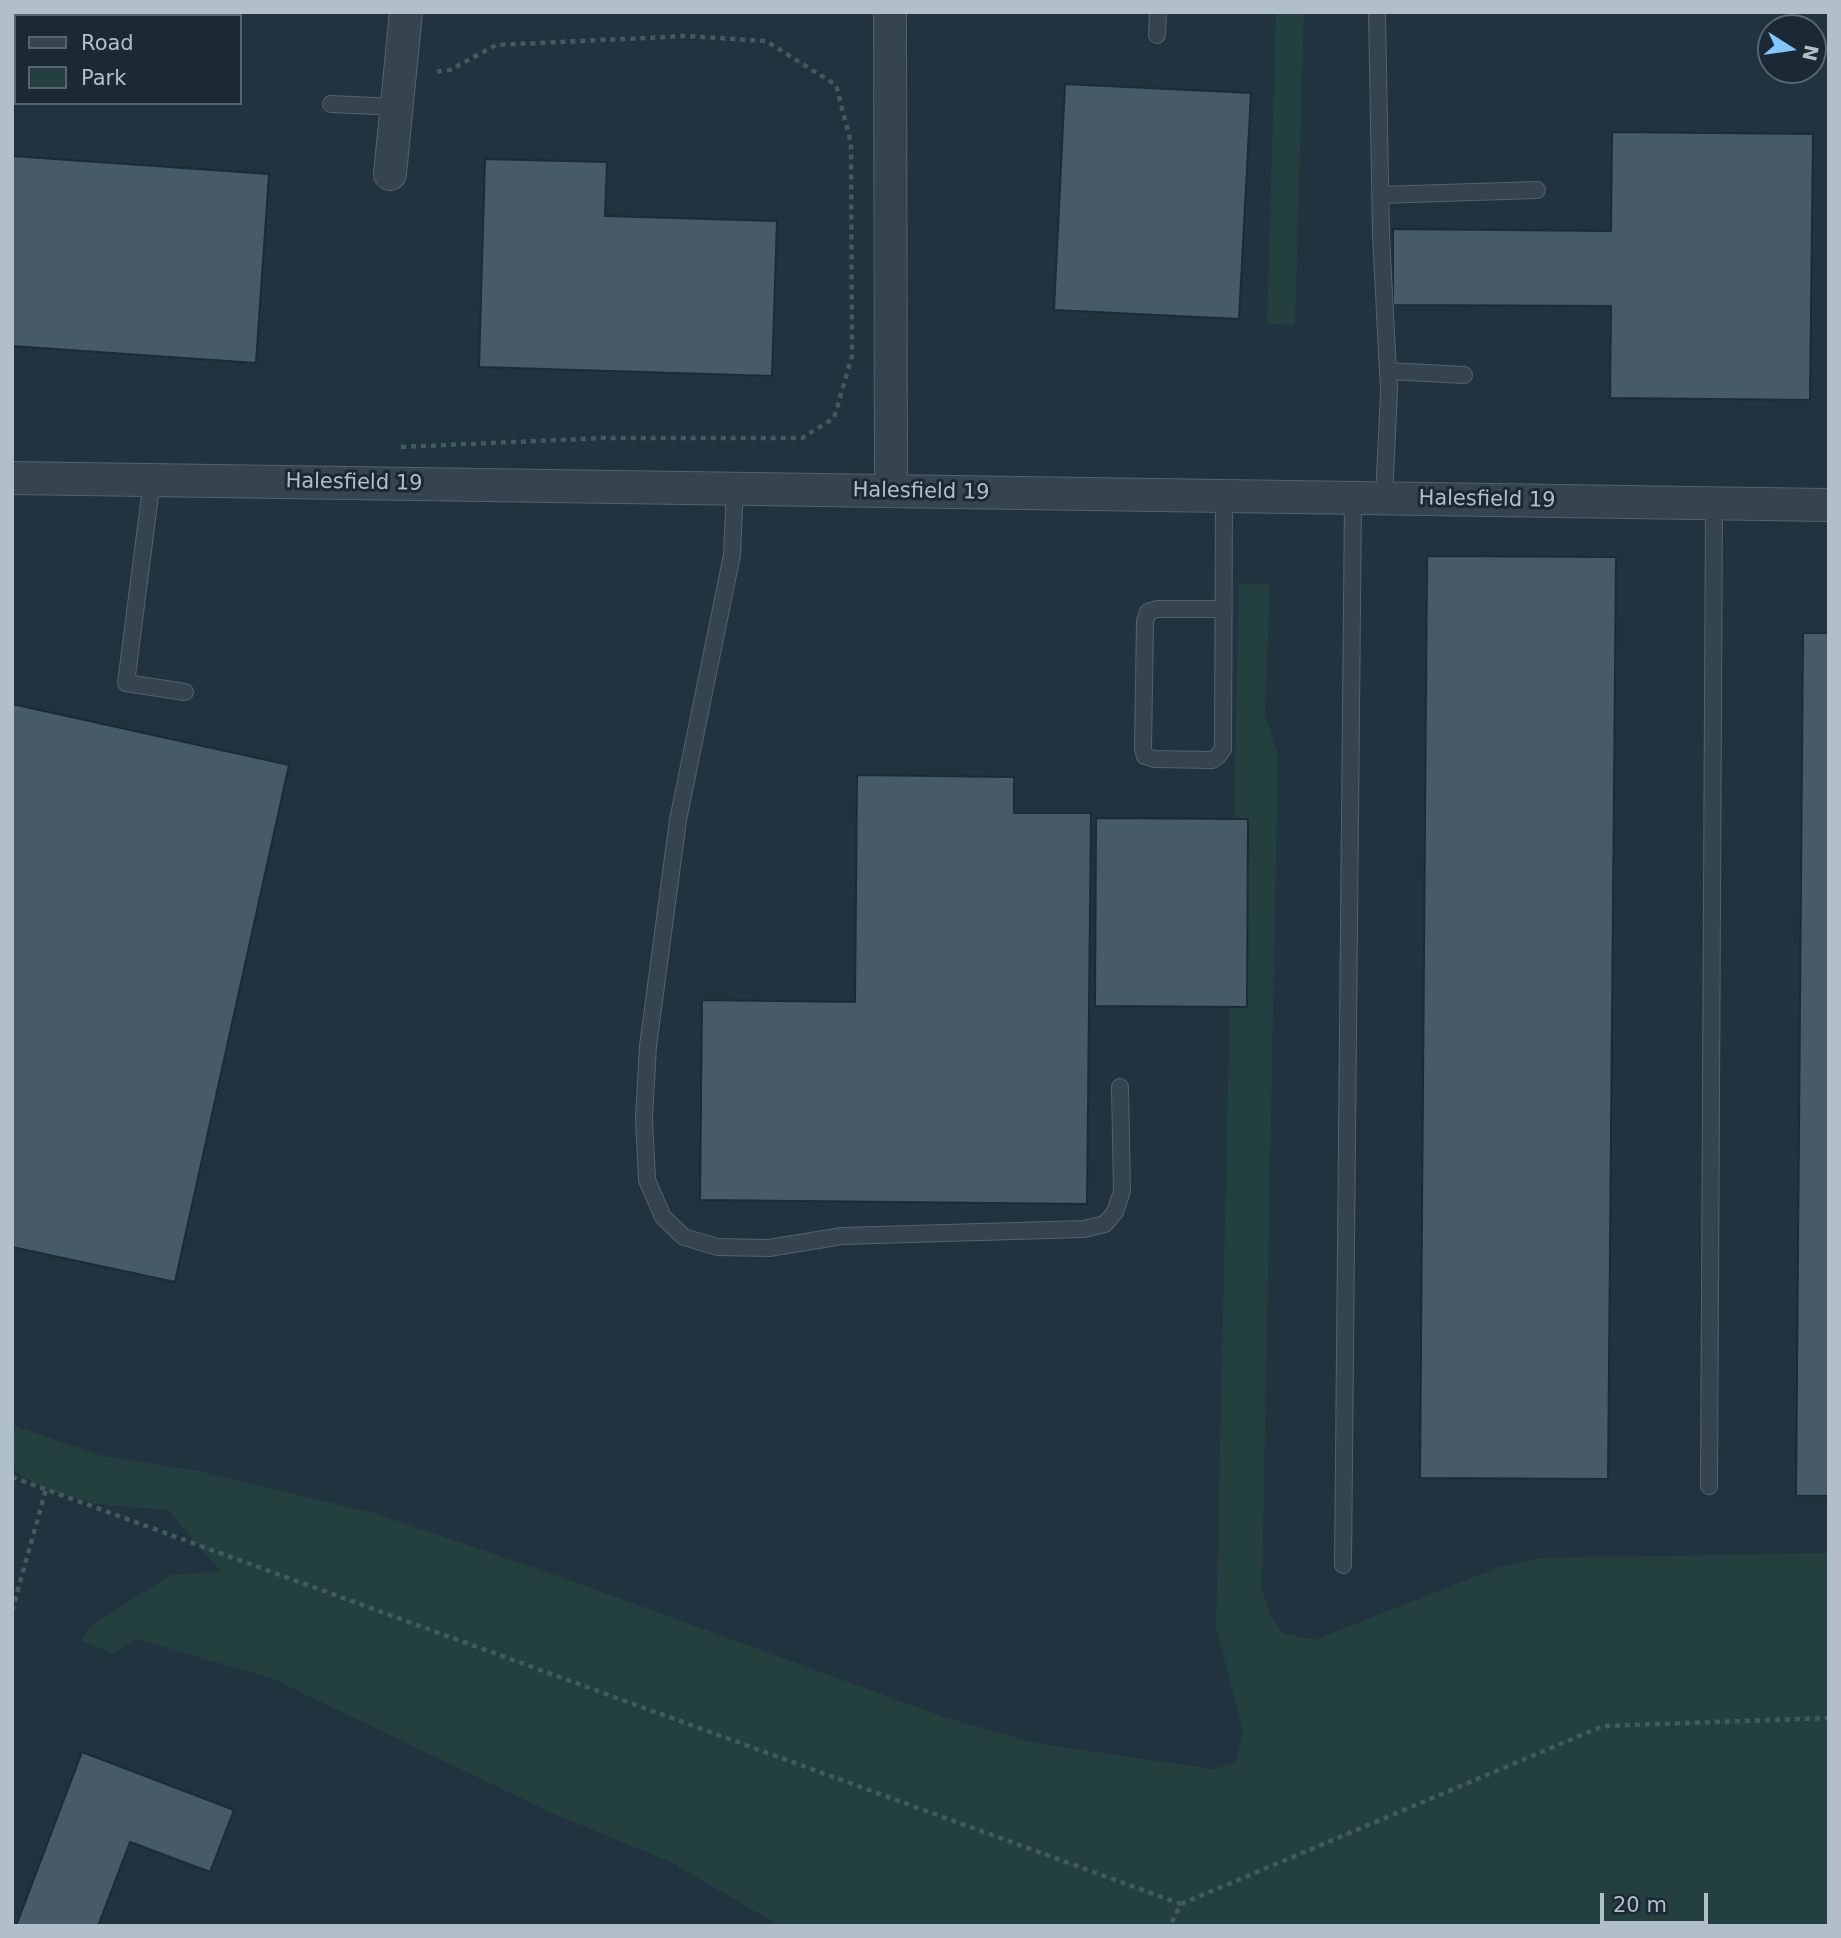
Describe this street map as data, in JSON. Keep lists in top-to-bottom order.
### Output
{
  "streets": {
    "street": ["Halesfield 19"]
  },
  "legend": ["Road", "Park"],
  "scale_bar": "20 m",
  "north": "right"
}
